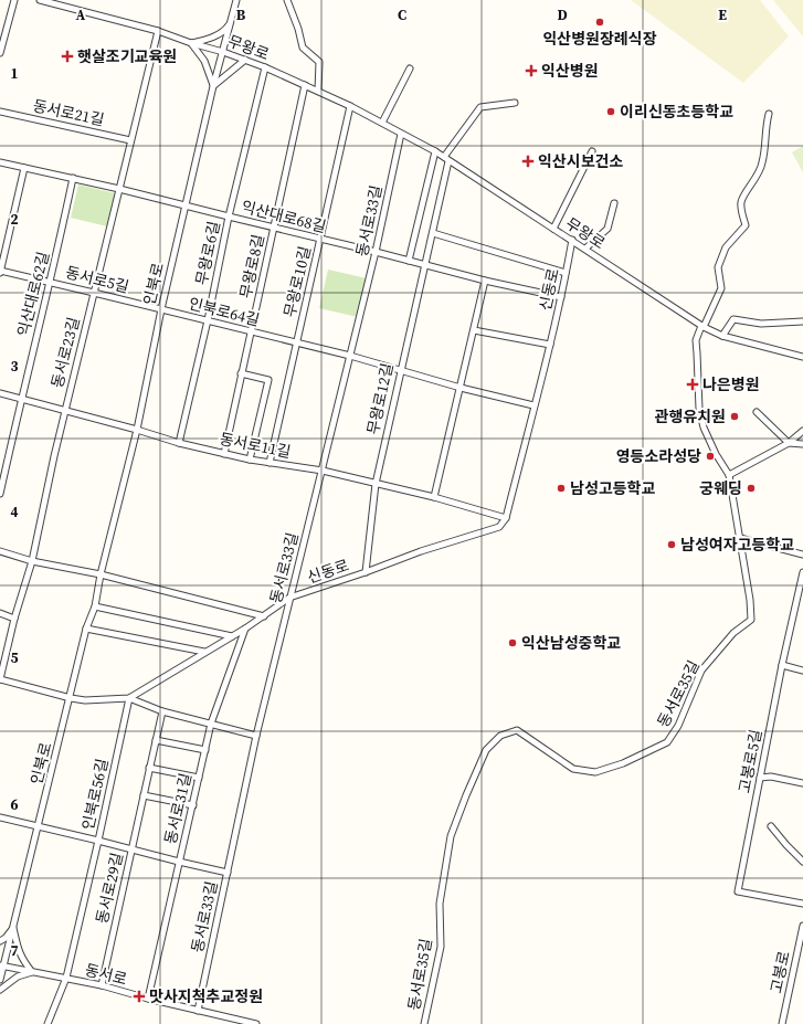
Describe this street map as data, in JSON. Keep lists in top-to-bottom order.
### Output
{
  "streets": {
    "street": [
      "무왕로",
      "동서로21길",
      "익산대로68길",
      "동서로33길",
      "무왕로6길",
      "무왕로8길",
      "동서로5길",
      "무왕로10길",
      "인북로",
      "신동로",
      "익산대로62길",
      "인북로64길",
      "동서로23길",
      "무왕로12길",
      "동서로11길",
      "동서로35길",
      "고봉로5길",
      "인북로56길",
      "동서로31길",
      "동서로29길",
      "고봉로",
      "동서로"
    ]
  },
  "crossings": [
    ["무왕로", "동서로33길"],
    ["무왕로", "무왕로6길"],
    ["무왕로", "무왕로8길"],
    ["무왕로", "무왕로10길"],
    ["무왕로", "인북로"],
    ["무왕로", "신동로"],
    ["무왕로", "동서로23길"],
    ["무왕로", "무왕로12길"],
    ["무왕로", "동서로35길"],
    ["동서로21길", "동서로23길"],
    ["익산대로68길", "동서로33길"],
    ["익산대로68길", "무왕로6길"],
    ["익산대로68길", "무왕로8길"],
    ["익산대로68길", "무왕로10길"],
    ["익산대로68길", "인북로"],
    ["익산대로68길", "신동로"],
    ["익산대로68길", "익산대로62길"],
    ["익산대로68길", "동서로23길"],
    ["익산대로68길", "무왕로12길"],
    ["동서로33길", "신동로"],
    ["동서로33길", "인북로64길"],
    ["동서로33길", "동서로11길"],
    ["동서로33길", "동서로"],
    ["무왕로6길", "인북로64길"],
    ["무왕로6길", "동서로11길"],
    ["무왕로8길", "인북로64길"],
    ["무왕로8길", "동서로11길"],
    ["동서로5길", "인북로"],
    ["동서로5길", "익산대로62길"],
    ["동서로5길", "인북로64길"],
    ["동서로5길", "동서로23길"],
    ["무왕로10길", "인북로64길"],
    ["무왕로10길", "동서로11길"],
    ["인북로", "신동로"],
    ["인북로", "인북로64길"],
    ["인북로", "동서로11길"],
    ["인북로", "동서로"],
    ["신동로", "인북로64길"],
    ["신동로", "동서로23길"],
    ["신동로", "무왕로12길"],
    ["신동로", "동서로11길"],
    ["신동로", "인북로56길"],
    ["신동로", "동서로31길"],
    ["익산대로62길", "동서로11길"],
    ["인북로64길", "무왕로12길"],
    ["동서로23길", "동서로11길"],
    ["무왕로12길", "동서로11길"],
    ["인북로56길", "동서로"],
    ["동서로31길", "동서로"],
    ["동서로29길", "동서로"]
  ],
  "places": {
    "other": [
      "익산병원장례식장",
      "이리신동초등학교",
      "관행유치원",
      "영등소라성당",
      "남성고등학교",
      "궁웨딩",
      "남성여자고등학교",
      "익산남성중학교"
    ],
    "health": [
      "햇살조기교육원",
      "익산병원",
      "익산시보건소",
      "나은병원",
      "맛사지척추교정원"
    ]
  },
  "grid": {
    "columns": [
      "A",
      "B",
      "C",
      "D",
      "E"
    ],
    "rows": [
      "1",
      "2",
      "3",
      "4",
      "5",
      "6",
      "7"
    ]
  }
}
